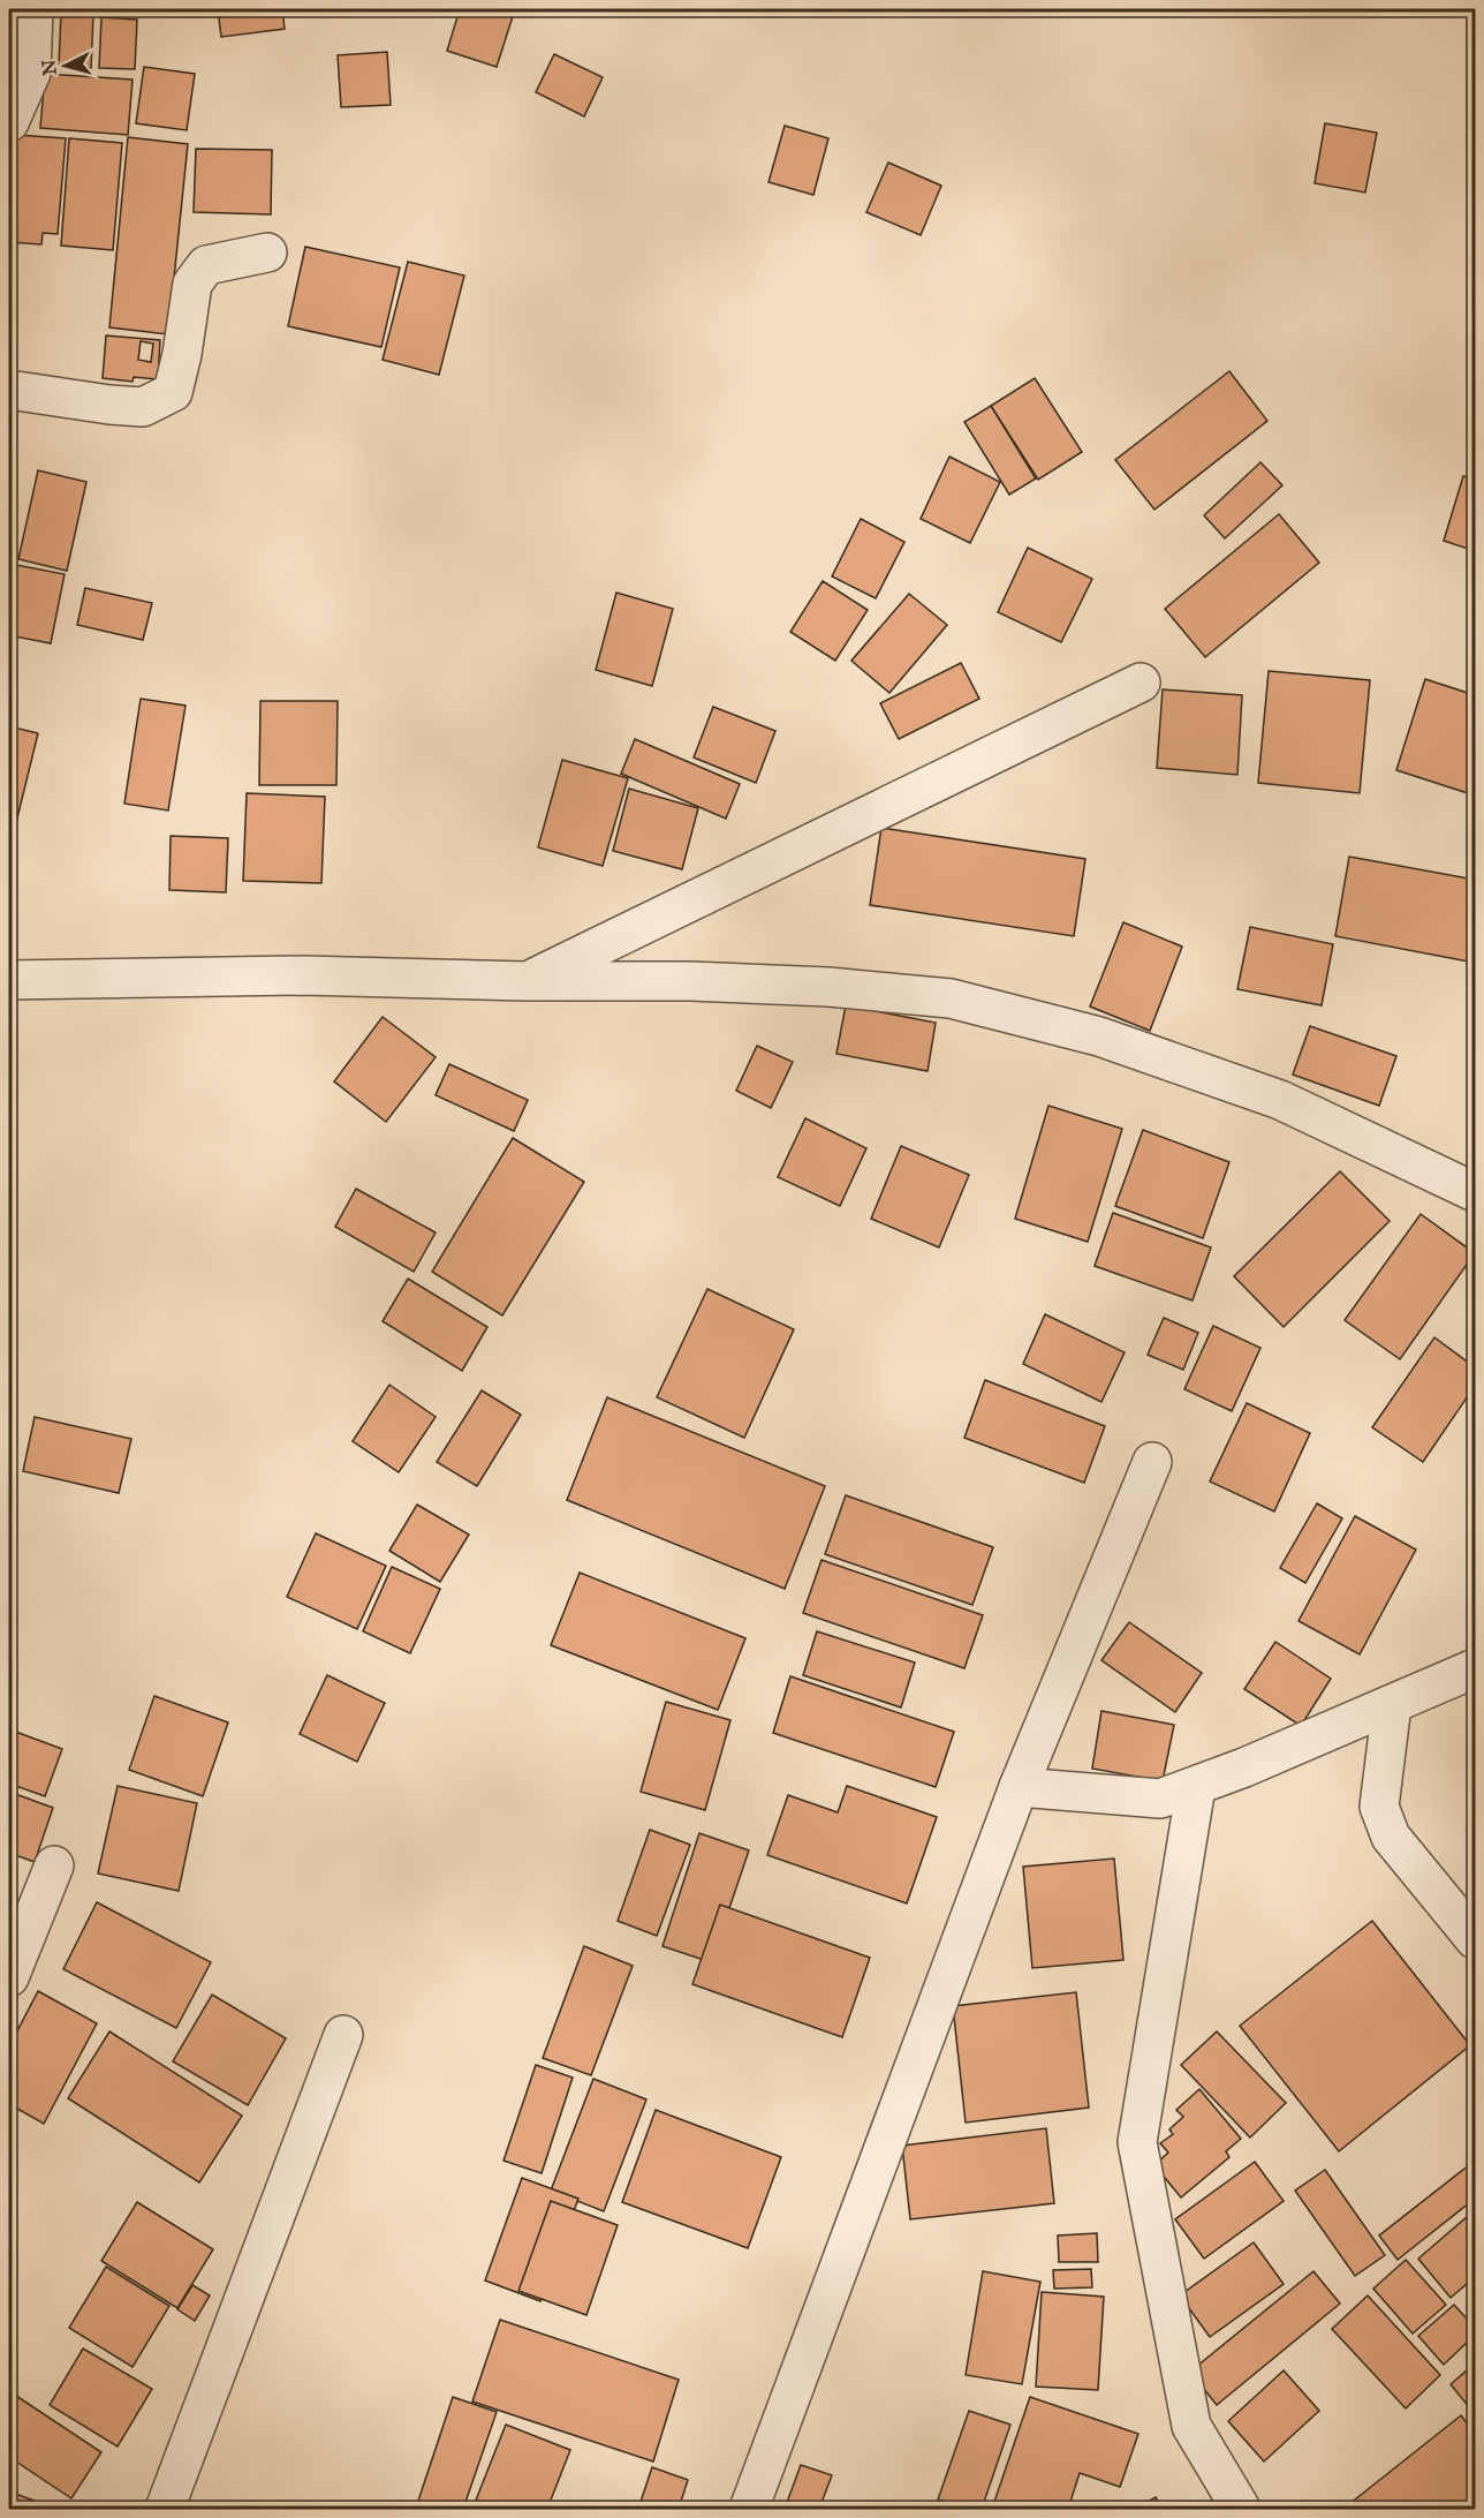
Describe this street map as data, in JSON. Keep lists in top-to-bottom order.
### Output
{
  "north": "left"
}
